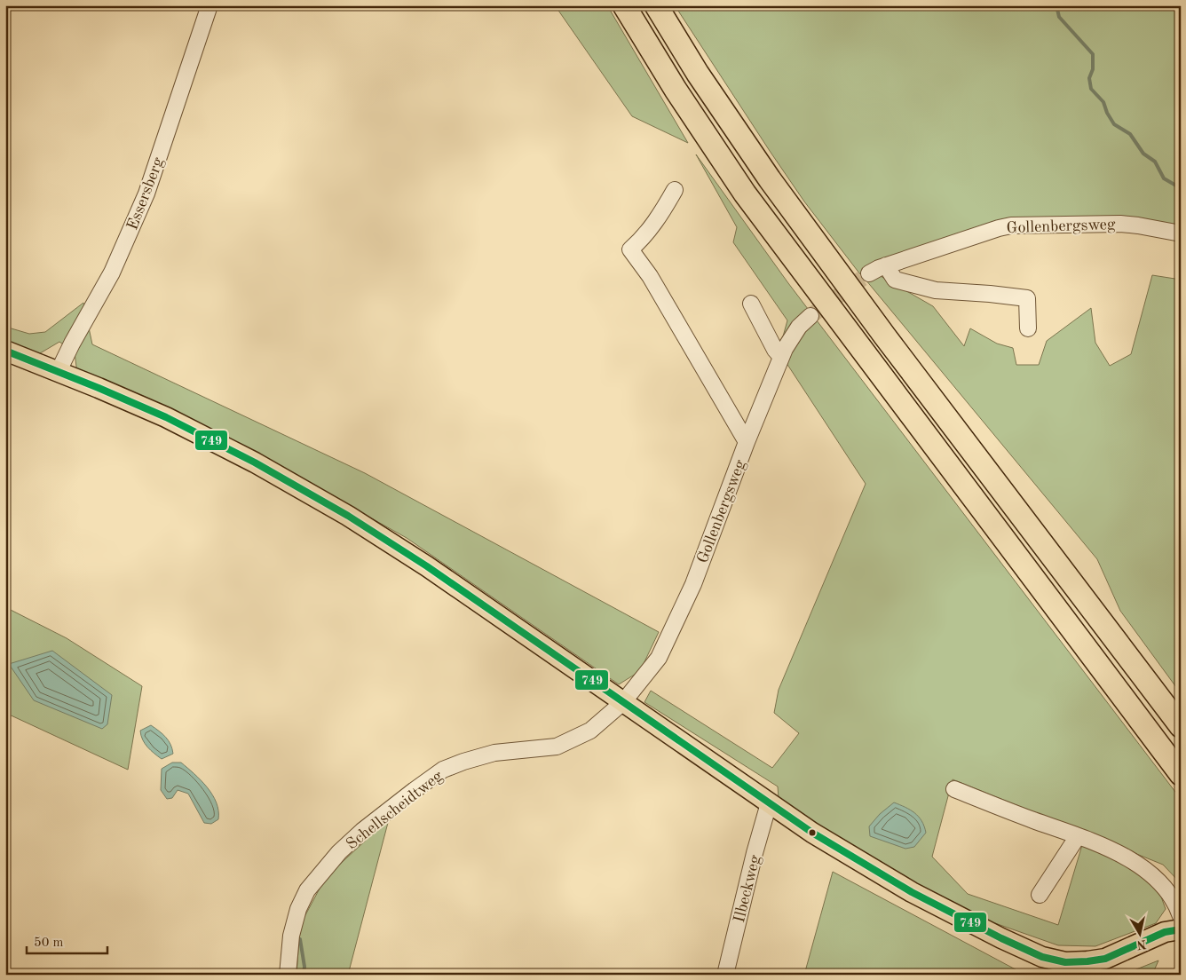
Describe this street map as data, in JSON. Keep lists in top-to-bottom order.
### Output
{
  "streets": {
    "street": [
      "Essersberg",
      "Gollenbergsweg",
      "Schellscheidtweg",
      "Ilbeckweg"
    ]
  },
  "crossings": [
    ["Gollenbergsweg", "Schellscheidtweg"]
  ],
  "lines": ["transit line 749"],
  "scale_bar": "50 m",
  "north": "bottom"
}
